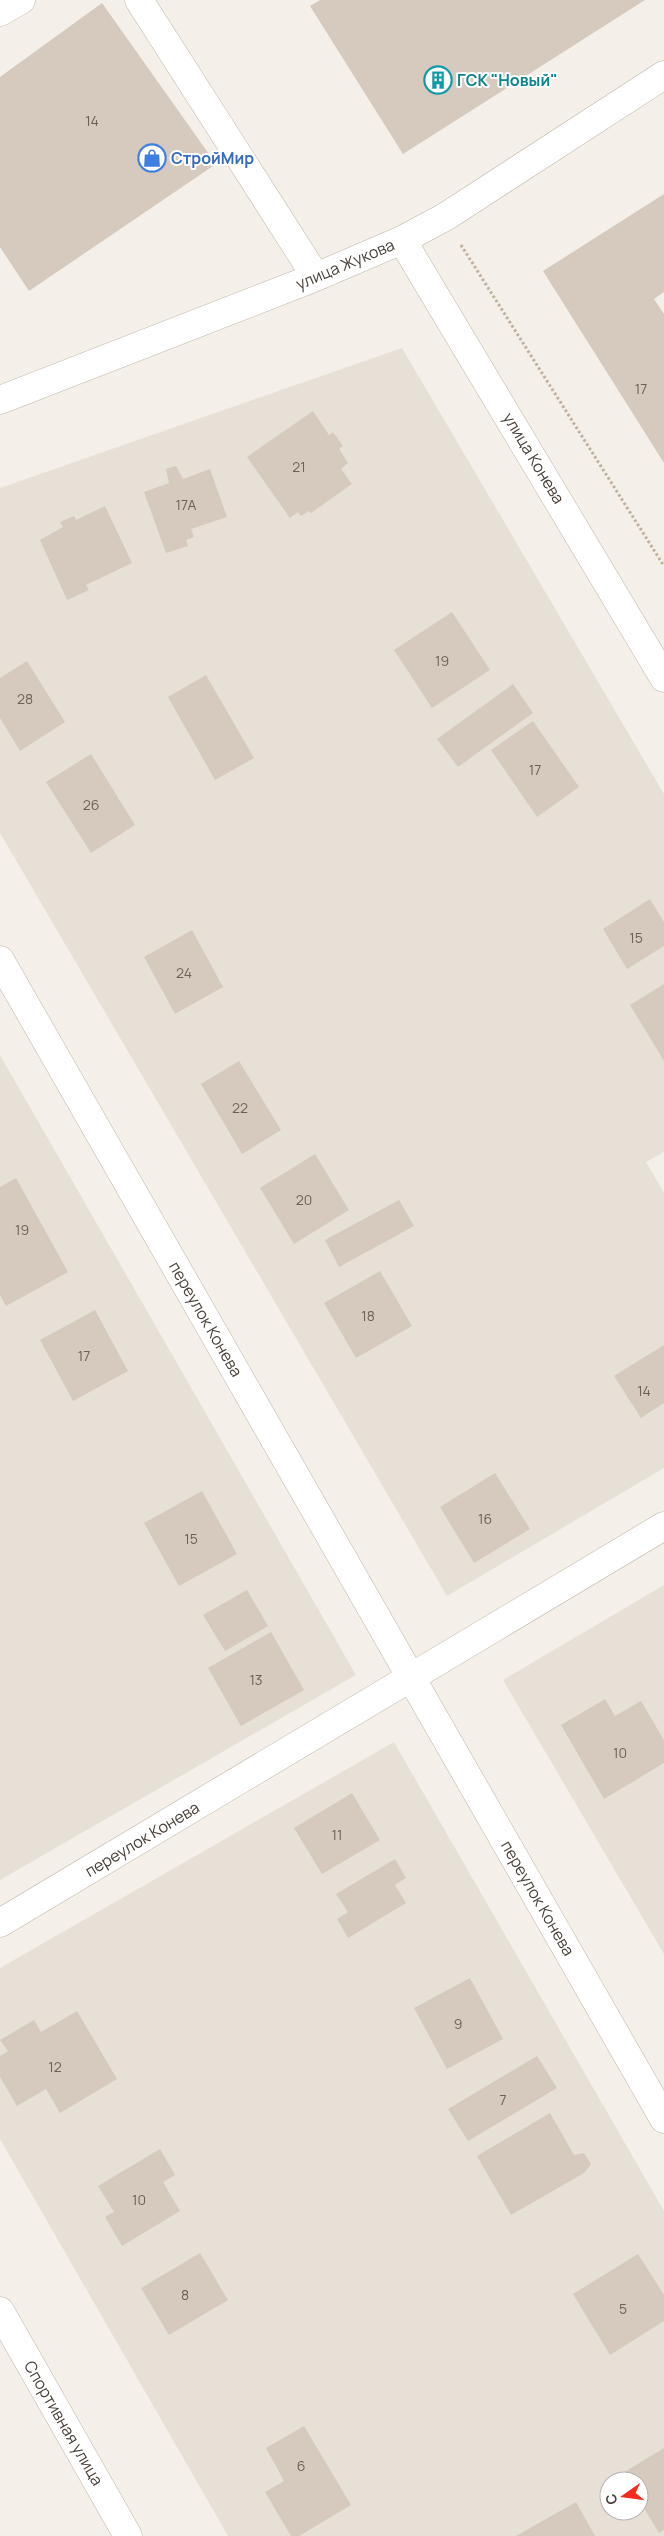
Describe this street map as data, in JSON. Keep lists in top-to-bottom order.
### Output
{
  "streets": {
    "street": [
      "улица Жукова",
      "улица Конева",
      "переулок Конева",
      "Спортивная улица"
    ]
  },
  "crossings": [
    ["улица Жукова", "улица Конева"]
  ],
  "places": {
    "building": ["ГСК \"Новый\""],
    "shop": ["СтройМир"]
  },
  "house_numbers": [
    "14",
    "17",
    "21",
    "17А",
    "19",
    "28",
    "17",
    "26",
    "15",
    "24",
    "22",
    "20",
    "19",
    "18",
    "17",
    "14",
    "16",
    "15",
    "13",
    "10",
    "11",
    "9",
    "12",
    "7",
    "10",
    "8",
    "5",
    "6"
  ],
  "north": "left"
}
